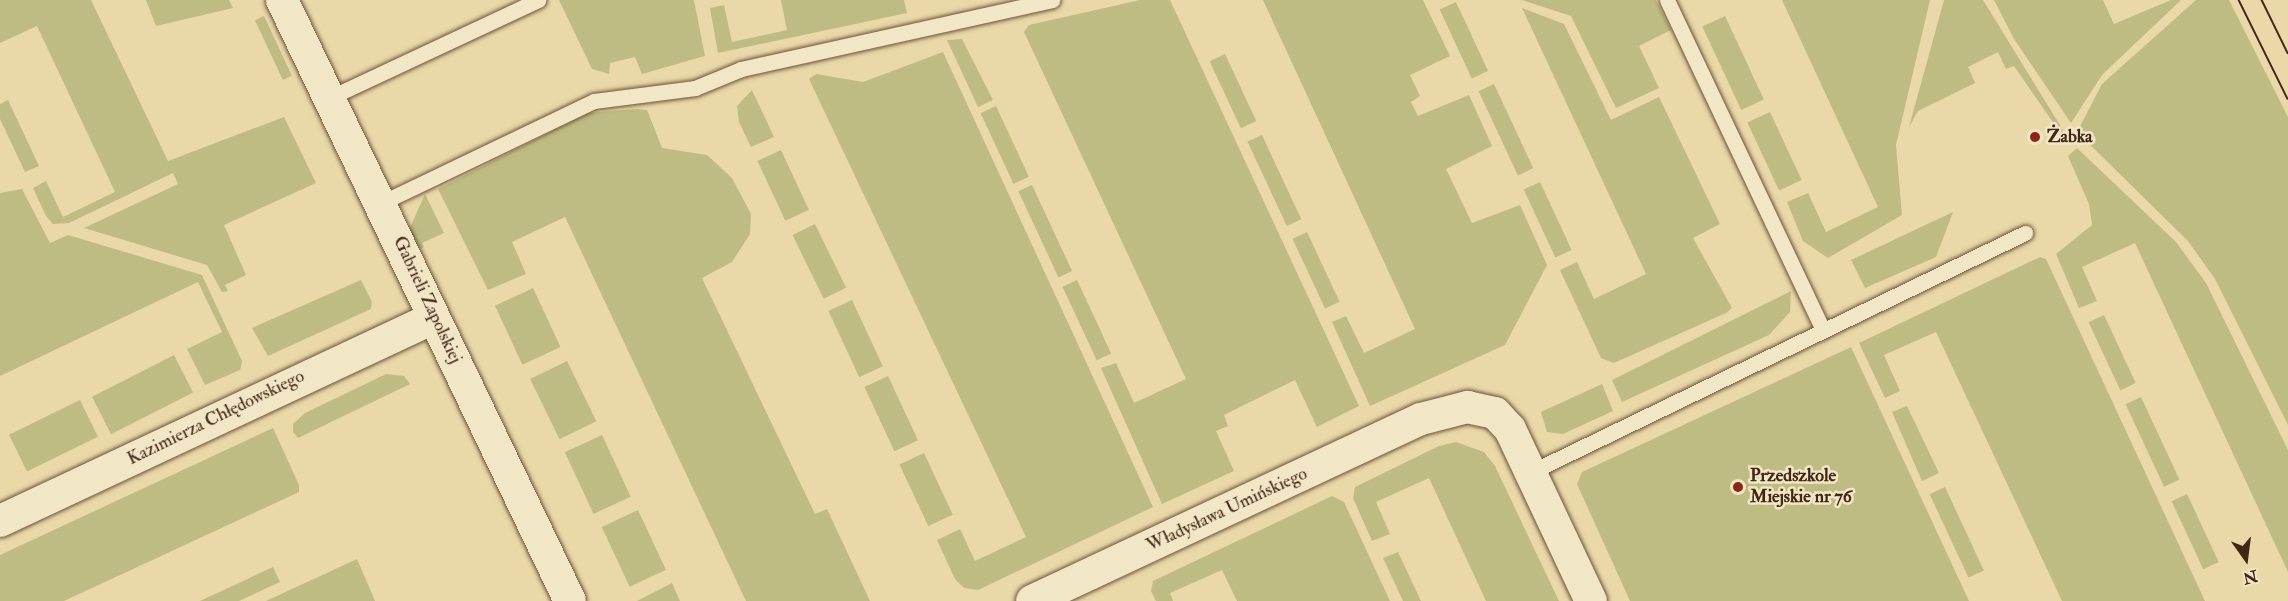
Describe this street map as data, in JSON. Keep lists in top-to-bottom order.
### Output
{
  "streets": {
    "street": ["Gabrieli Zapolskiej", "Kazimierza Chłędowskiego", "Władysława Umińskiego"]
  },
  "crossings": [
    ["Gabrieli Zapolskiej", "Kazimierza Chłędowskiego"]
  ],
  "places": ["Żabka", "Przedszkole Miejskie nr 76"],
  "north": "bottom"
}
